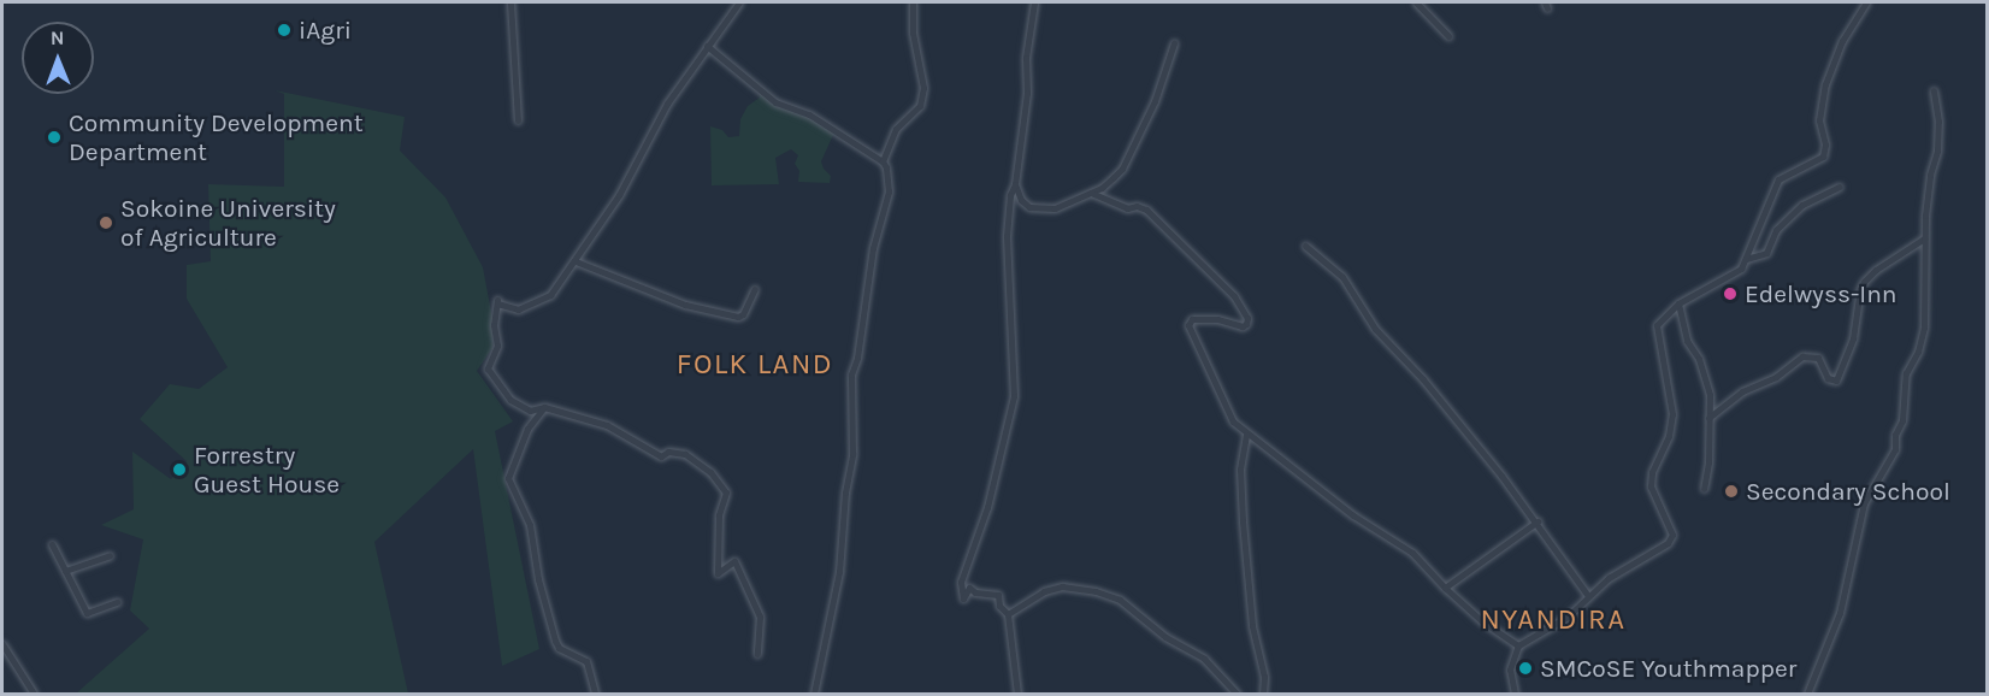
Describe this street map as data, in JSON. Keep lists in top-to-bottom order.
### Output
{
  "districts": ["FOLK LAND", "NYANDIRA"],
  "places": [
    "iAgri",
    "Community Development Department",
    "Sokoine University of Agriculture",
    "Edelwyss-Inn",
    "Forrestry Guest House",
    "Secondary School",
    "SMCoSE Youthmapper"
  ],
  "north": "top"
}
